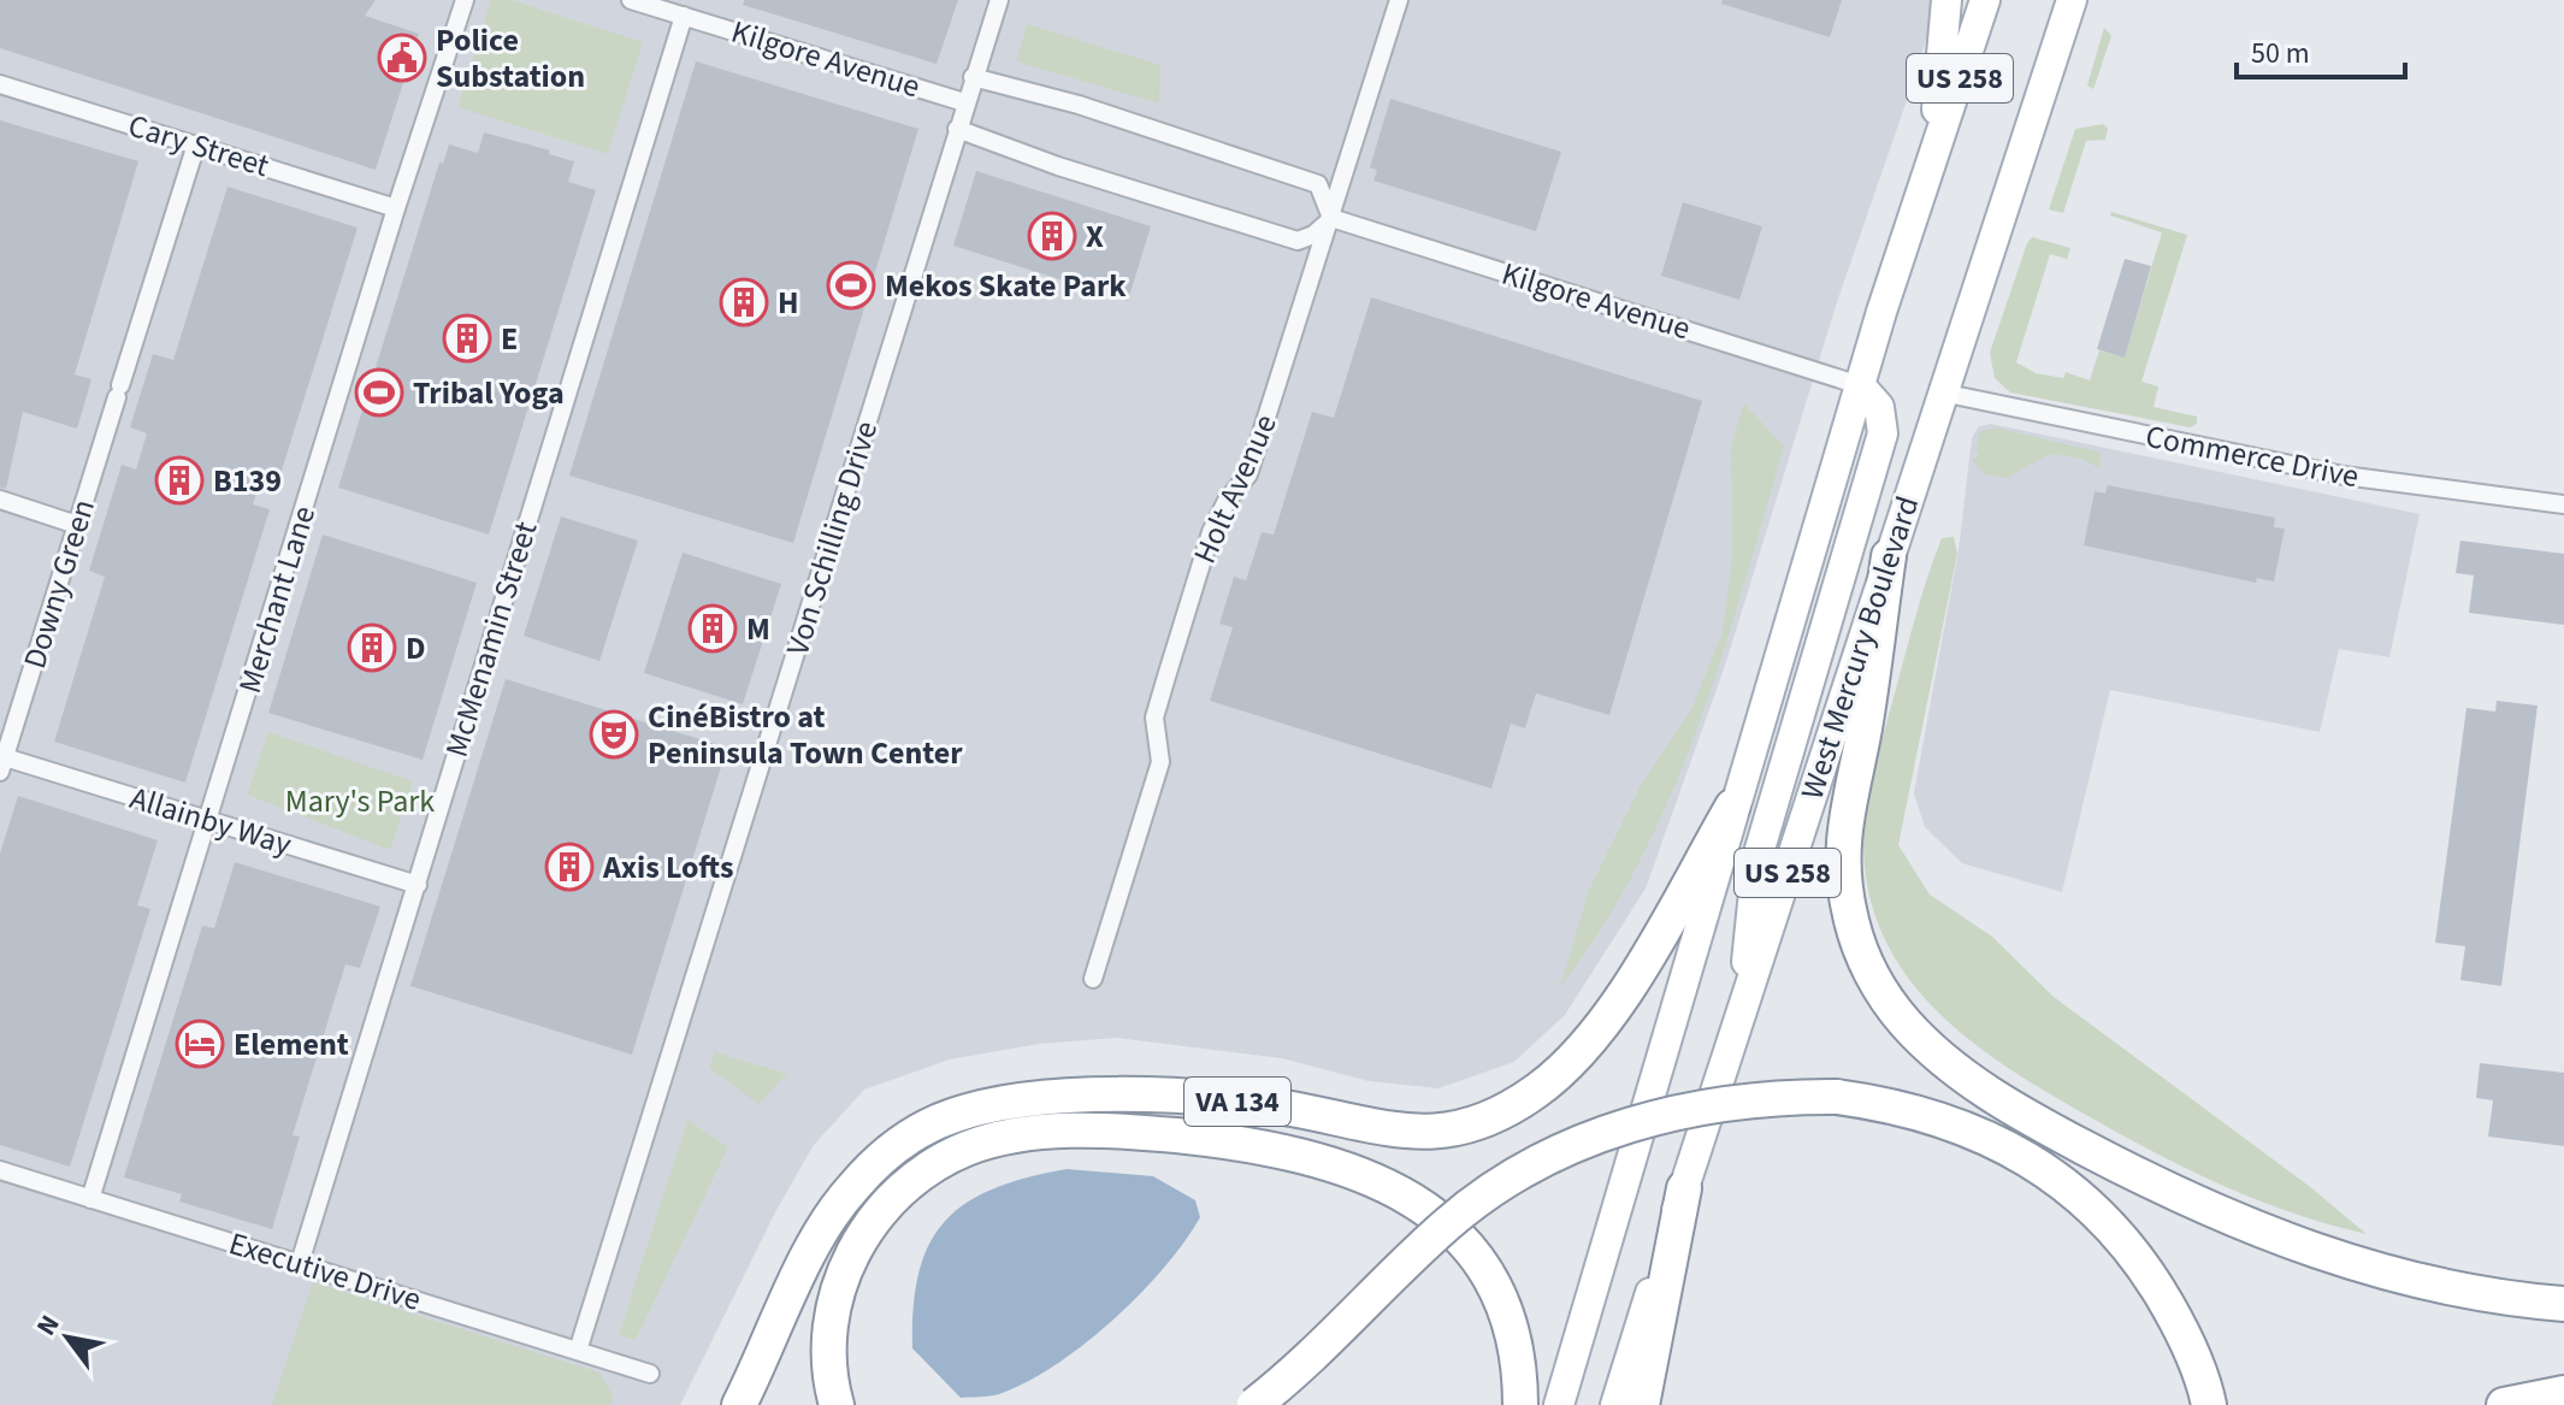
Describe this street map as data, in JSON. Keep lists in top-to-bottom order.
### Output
{
  "streets": {
    "highway": ["VA 134"],
    "main road": ["US 258", "West Mercury Boulevard"],
    "street": [
      "Kilgore Avenue",
      "Cary Street",
      "Commerce Drive",
      "Holt Avenue",
      "Von Schilling Drive",
      "Downy Green",
      "Merchant Lane",
      "McMenamin Street",
      "Allainby Way",
      "Executive Drive"
    ]
  },
  "crossings": [
    ["Kilgore Avenue", "US 258"],
    ["Kilgore Avenue", "Holt Avenue"],
    ["Kilgore Avenue", "Von Schilling Drive"],
    ["Kilgore Avenue", "McMenamin Street"],
    ["US 258", "VA 134"],
    ["Cary Street", "Downy Green"],
    ["Cary Street", "Merchant Lane"],
    ["Commerce Drive", "West Mercury Boulevard"],
    ["Von Schilling Drive", "Executive Drive"],
    ["Downy Green", "Allainby Way"],
    ["Merchant Lane", "Allainby Way"],
    ["Merchant Lane", "Executive Drive"],
    ["McMenamin Street", "Allainby Way"],
    ["McMenamin Street", "Executive Drive"]
  ],
  "parks": ["Mary's Park"],
  "places": {
    "public building": ["Police Substation"],
    "building": [
      "X",
      "H",
      "E",
      "B139",
      "M",
      "D",
      "Axis Lofts"
    ],
    "sports": ["Mekos Skate Park", "Tribal Yoga"],
    "theatre": ["CinéBistro at Peninsula Town Center"],
    "hotel": ["Element"]
  },
  "scale_bar": "50 m",
  "north": "top left"
}
